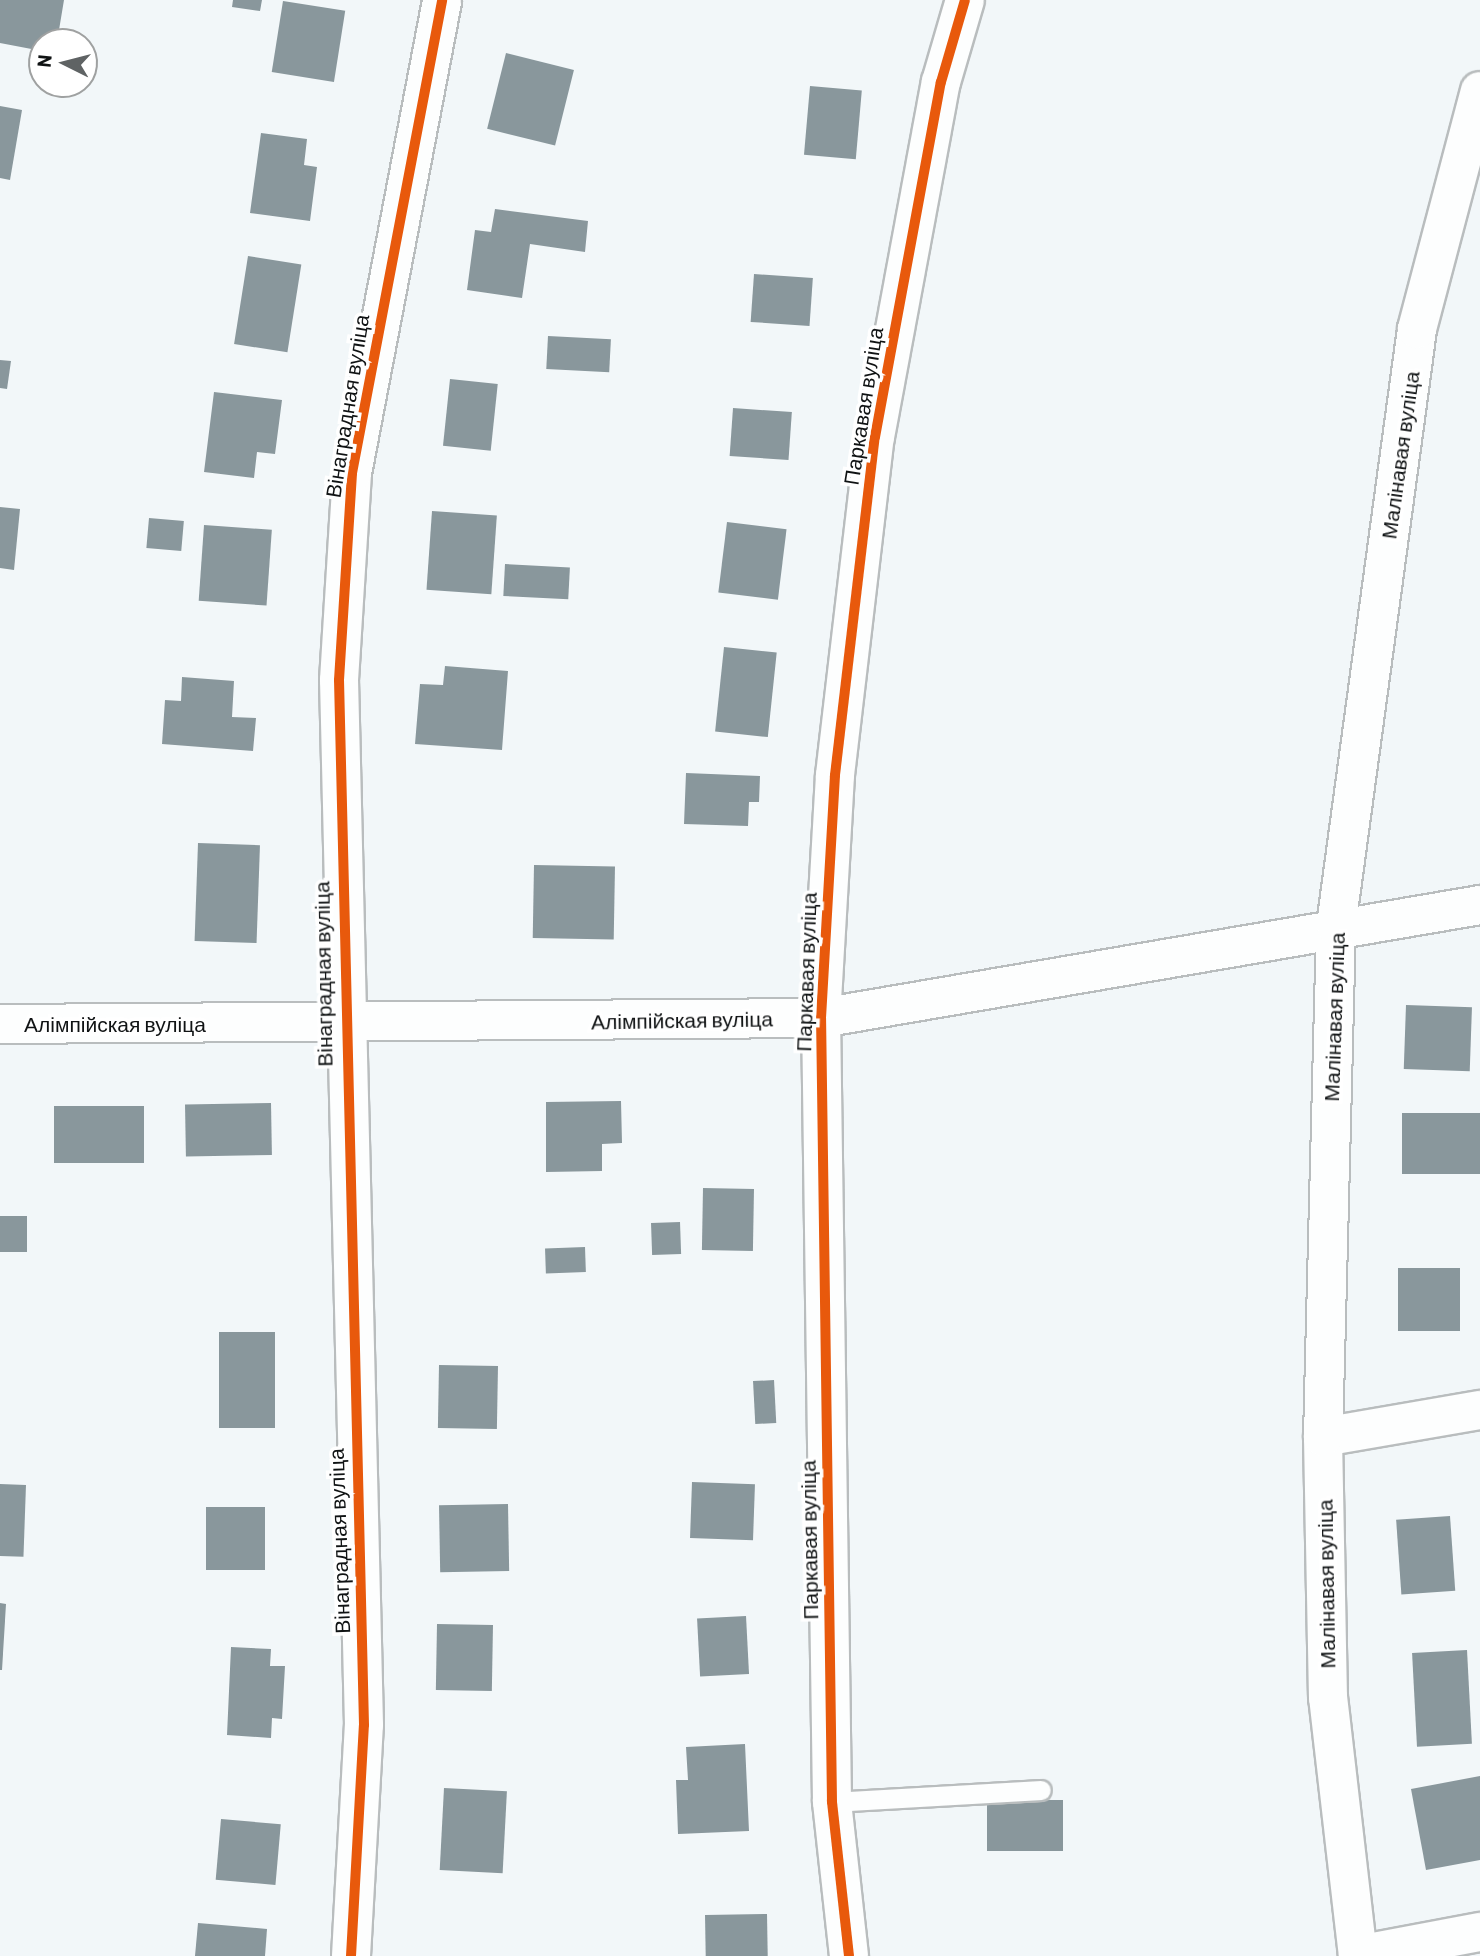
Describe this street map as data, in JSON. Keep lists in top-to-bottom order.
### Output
{
  "streets": {
    "street": [
      "Вінаградная вуліца",
      "Паркавая вуліца",
      "Малінавая вуліца",
      "Алімпійская вуліца"
    ]
  },
  "crossings": [
    ["Вінаградная вуліца", "Алімпійская вуліца"],
    ["Паркавая вуліца", "Алімпійская вуліца"],
    ["Малінавая вуліца", "Алімпійская вуліца"]
  ],
  "north": "left"
}
